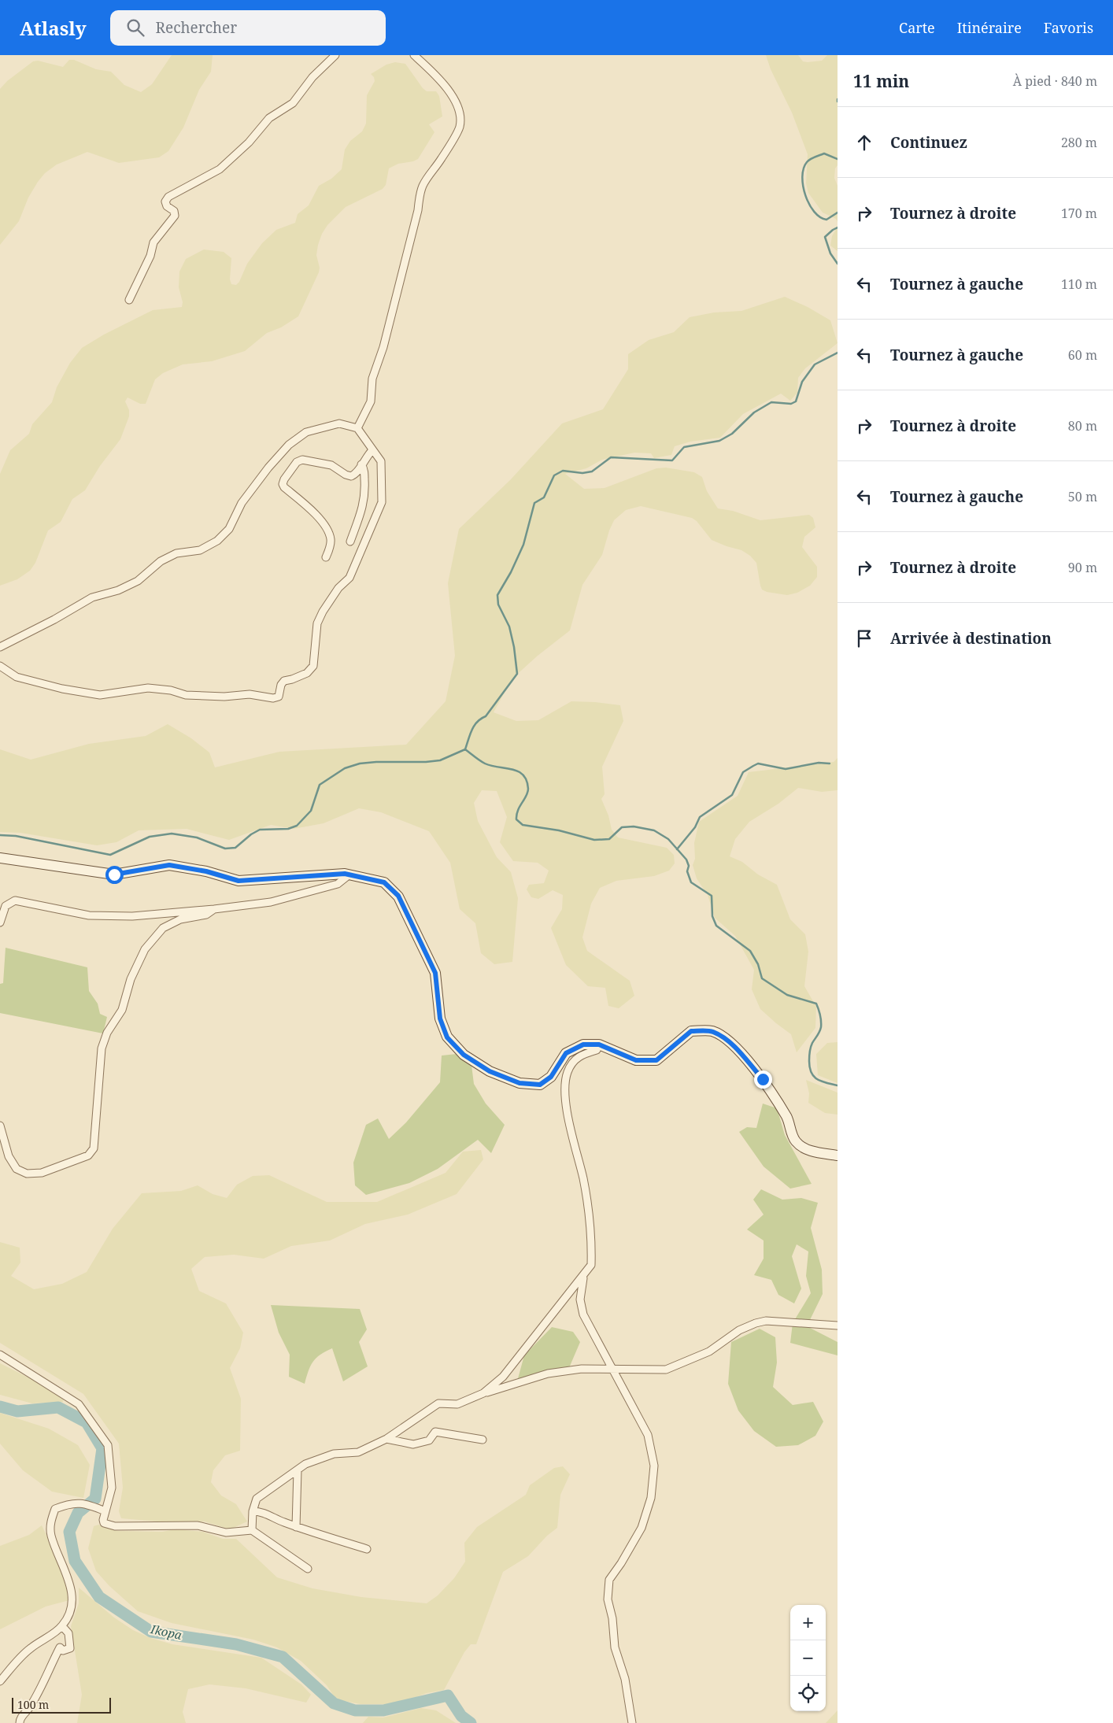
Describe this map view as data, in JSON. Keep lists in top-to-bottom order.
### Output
{
  "water": ["Ikopa"],
  "scale_bar": "100 m",
  "page": {
    "header": "Atlasly",
    "search": "Rechercher",
    "nav": ["Carte", "Itinéraire", "Favoris"],
    "heading": ["11 min", "À pied · 840 m"],
    "list": [
      ["Continuez", "280 m"],
      ["Tournez à droite", "170 m"],
      ["Tournez à gauche", "110 m"],
      ["Tournez à gauche", "60 m"],
      ["Tournez à droite", "80 m"],
      ["Tournez à gauche", "50 m"],
      ["Tournez à droite", "90 m"],
      "Arrivée à destination"
    ],
    "map_buttons": ["+", "−"],
    "scale": "100 m"
  }
}
